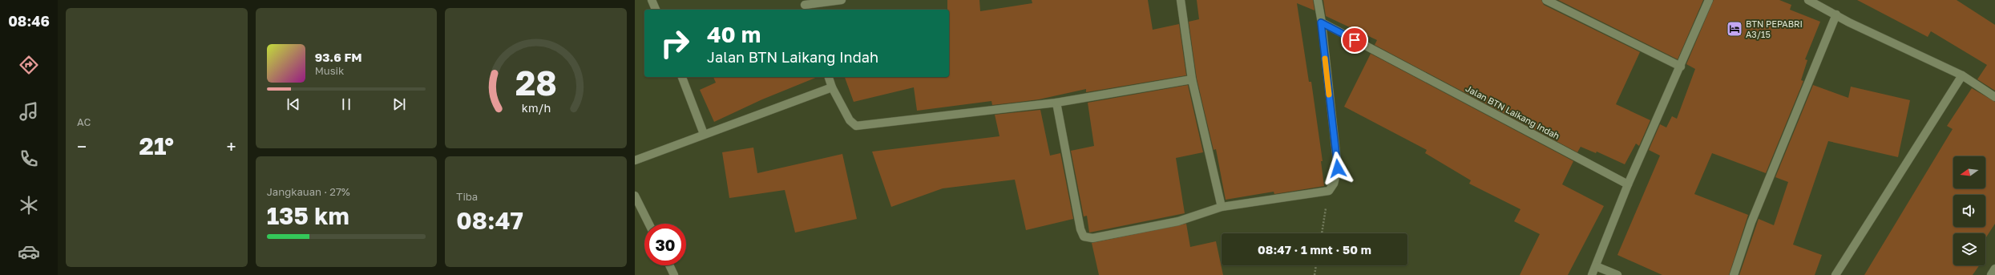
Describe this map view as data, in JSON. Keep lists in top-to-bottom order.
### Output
{
  "streets": {
    "street": ["Jalan BTN Laikang Indah"]
  },
  "places": {
    "hotel": ["BTN PEPABRI A3/15"]
  },
  "north": "left",
  "page": {
    "tabs": "08:46",
    "tile": [
      "AC",
      ["Jangkauan · 27%", "135 km"],
      ["Tiba", "08:47"]
    ],
    "turn": ["40 m", "Jalan BTN Laikang Indah"],
    "song": ["93.6 FM", "Musik"],
    "heat": ["−", "21°", "+"],
    "limit": "30",
    "trip": "08:47 · 1 mnt · 50 m",
    "gauge": ["28", "km/h"]
  }
}
